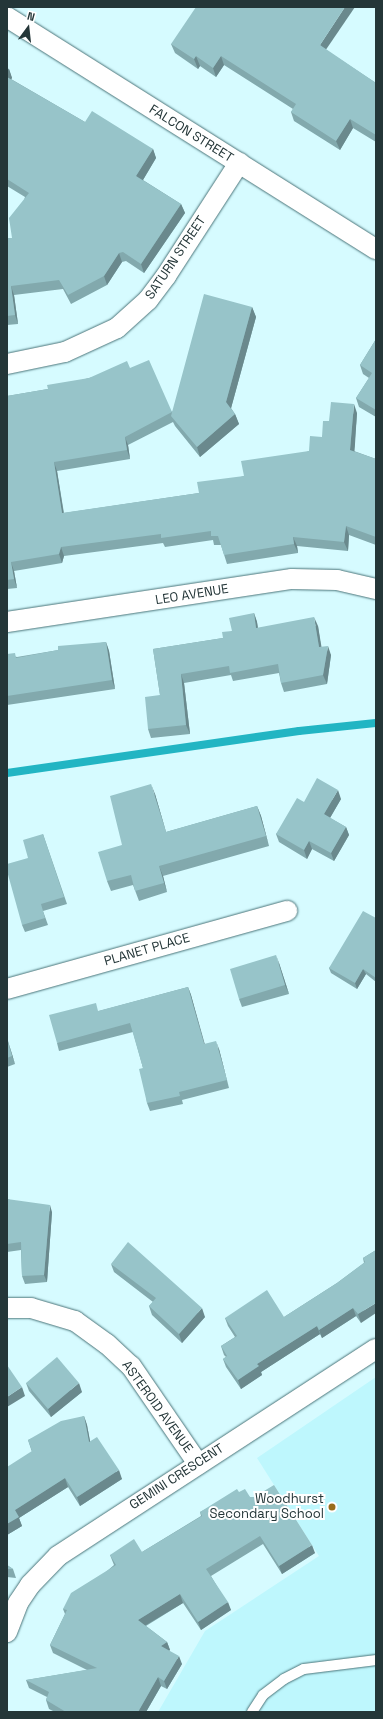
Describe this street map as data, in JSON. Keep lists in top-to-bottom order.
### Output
{
  "streets": {
    "street": [
      "FALCON STREET",
      "SATURN STREET",
      "LEO AVENUE",
      "PLANET PLACE",
      "ASTEROID AVENUE",
      "GEMINI CRESCENT"
    ]
  },
  "crossings": [
    ["FALCON STREET", "SATURN STREET"],
    ["ASTEROID AVENUE", "GEMINI CRESCENT"]
  ],
  "places": ["Woodhurst Secondary School"],
  "north": "top"
}
